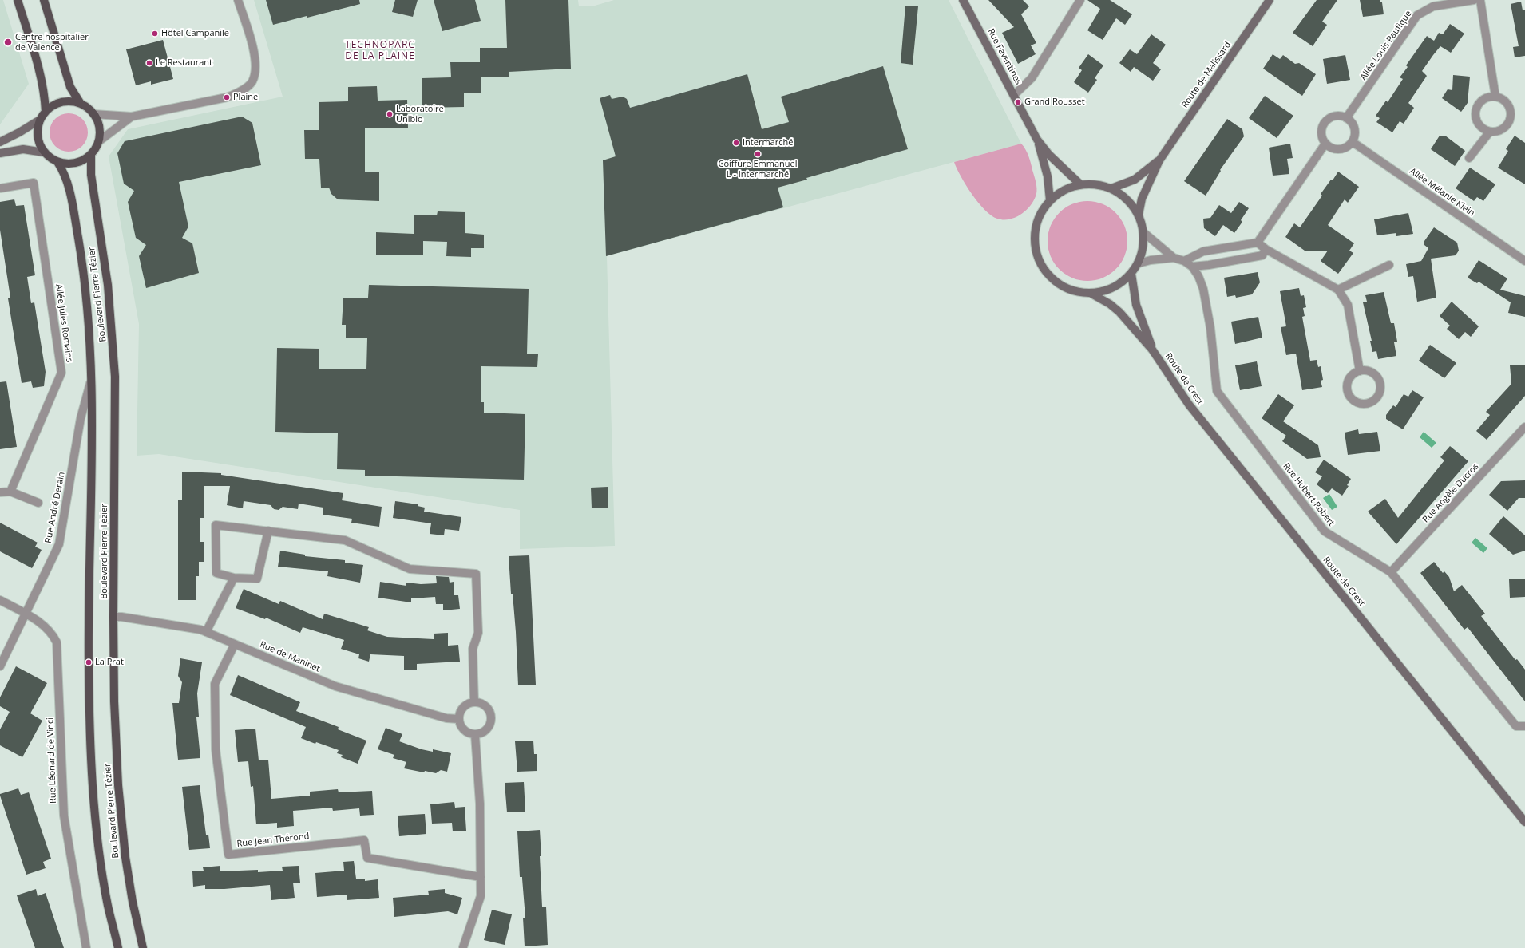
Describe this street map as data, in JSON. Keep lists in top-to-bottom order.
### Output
{
  "streets": {
    "main road": [
      "Rue Faventines",
      "Route de Malissard",
      "Boulevard Pierre Tézier",
      "Route de Crest"
    ],
    "street": [
      "Allée Louis Paufique",
      "Allée Mélanie Klein",
      "Allée Jules Romains",
      "Rue Angèle Ducros",
      "Rue Hubert Robert",
      "Rue André Derain",
      "Rue de Maninet",
      "Rue Léonard de Vinci",
      "Rue Jean Thérond"
    ]
  },
  "crossings": [
    ["Allée Louis Paufique", "Allée Mélanie Klein"],
    ["Rue Faventines", "Route de Malissard"],
    ["Boulevard Pierre Tézier", "Rue André Derain"],
    ["Boulevard Pierre Tézier", "Rue de Maninet"],
    ["Rue Angèle Ducros", "Rue Hubert Robert"],
    ["Rue André Derain", "Rue Léonard de Vinci"],
    ["Rue de Maninet", "Rue Jean Thérond"]
  ],
  "districts": ["TECHNOPARC DE LA PLAINE"],
  "places": [
    "Hôtel Campanile",
    "Centre hospitalier de Valence",
    "Le Restaurant",
    "Plaine",
    "Grand Rousset",
    "Laboratoire Unibio",
    "Intermarché",
    "Coiffure Emmanuel L - Intermarché",
    "La Prat"
  ]
}
